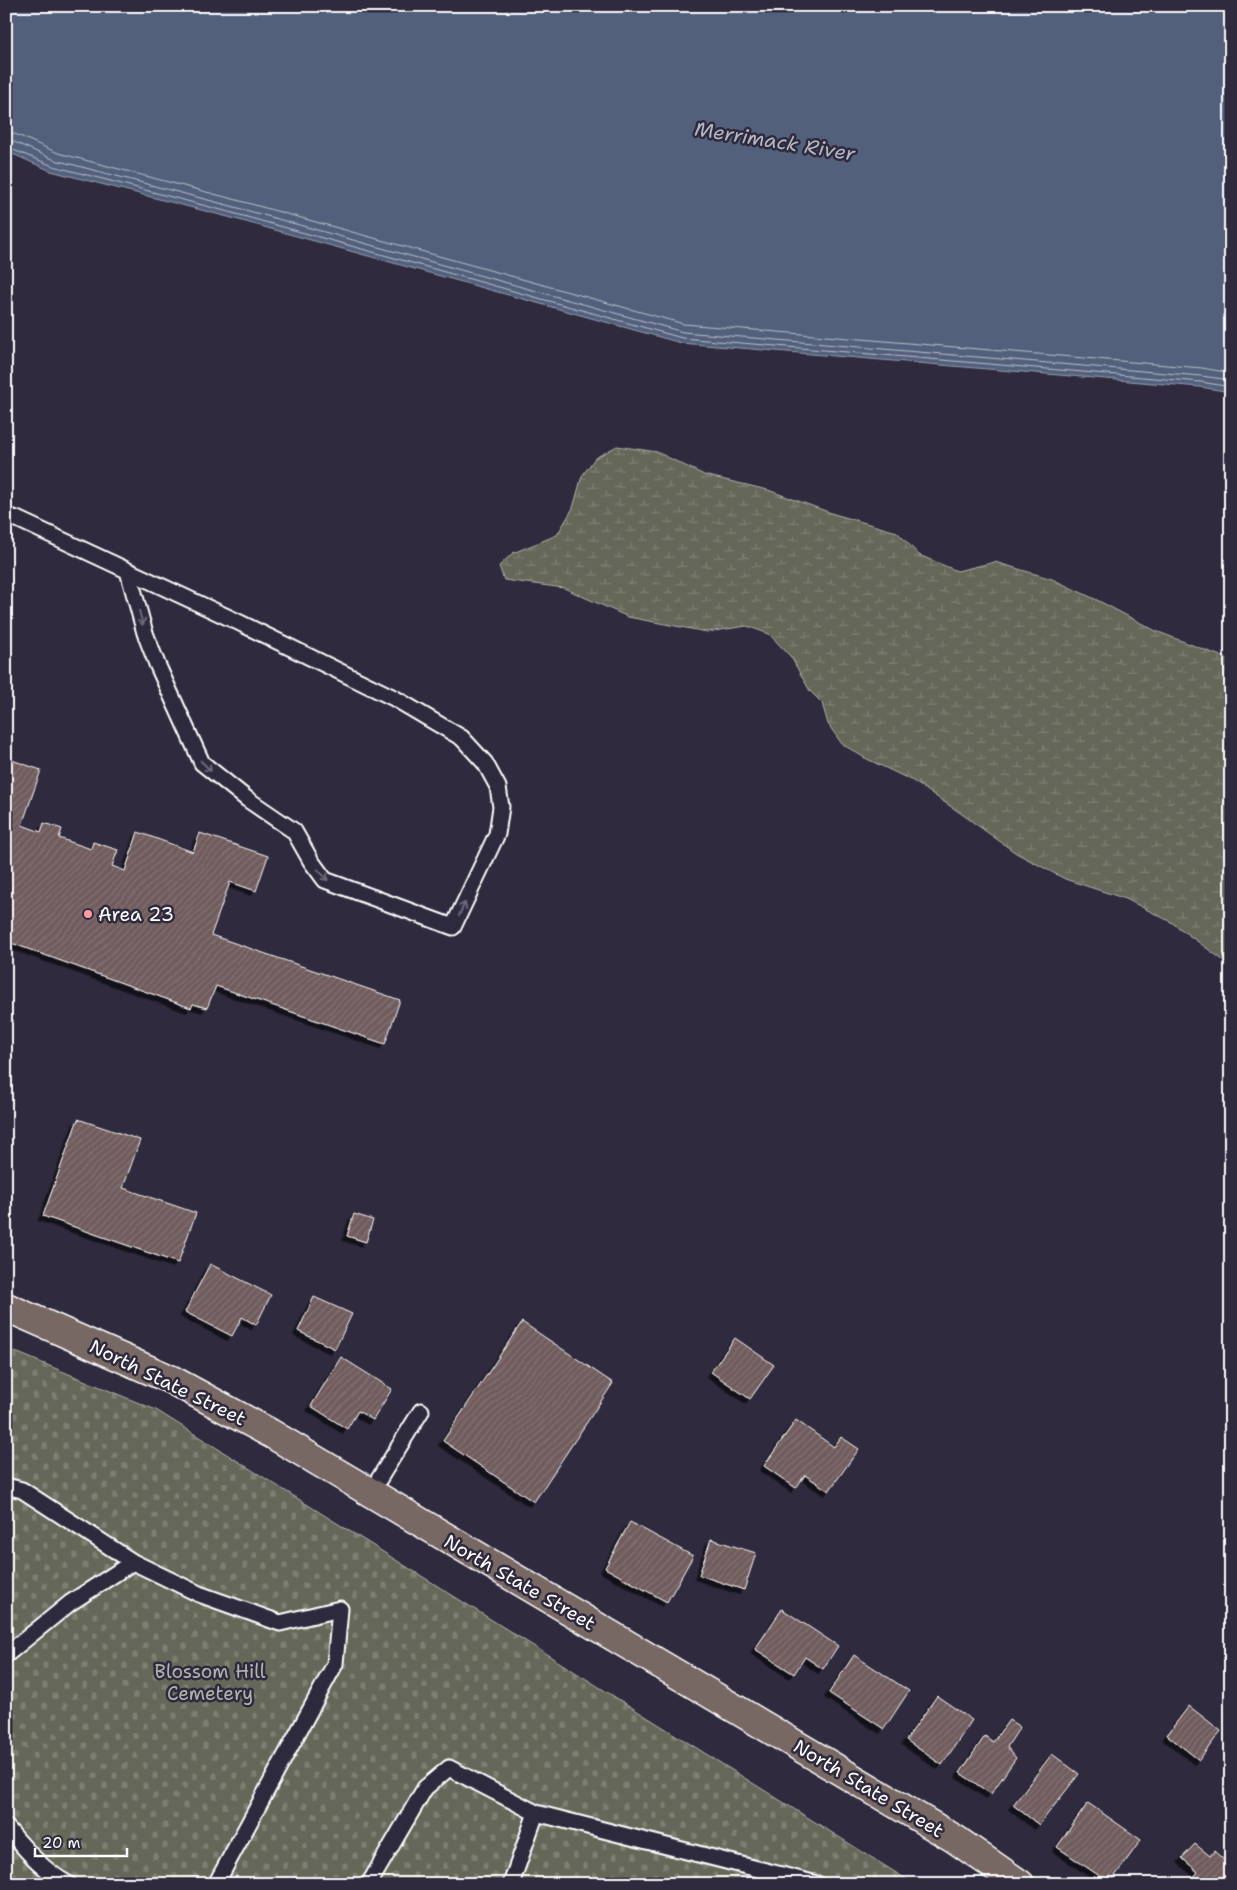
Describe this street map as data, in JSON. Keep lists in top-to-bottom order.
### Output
{
  "streets": {
    "main road": ["North State Street"]
  },
  "water": ["Merrimack River"],
  "parks": ["Blossom Hill Cemetery"],
  "places": ["Area 23"],
  "scale_bar": "20 m"
}
